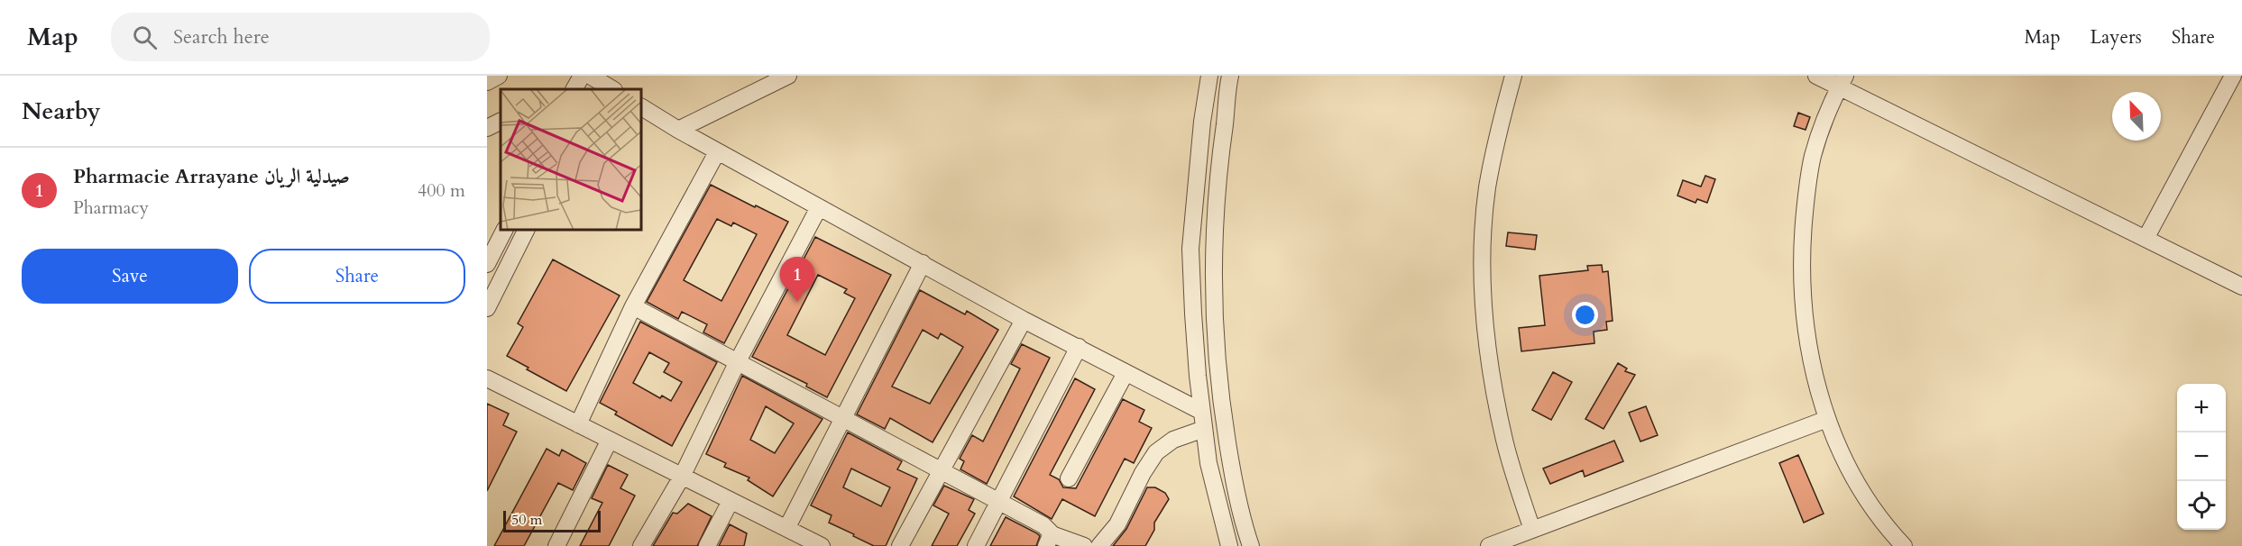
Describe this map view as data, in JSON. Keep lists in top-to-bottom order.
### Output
{
  "scale_bar": "50 m",
  "north": "top left",
  "page": {
    "header": "Map",
    "search": "Search here",
    "nav": ["Map", "Layers", "Share"],
    "heading": "Nearby",
    "list": [
      {
        "mark": "1",
        "name": "Pharmacie Arrayane صيدلية الريان",
        "note": "Pharmacy",
        "value": "400 m"
      }
    ],
    "buttons": ["Save", "Share"],
    "pins": "1",
    "map_buttons": ["+", "−"],
    "scale": "50 m"
  }
}
